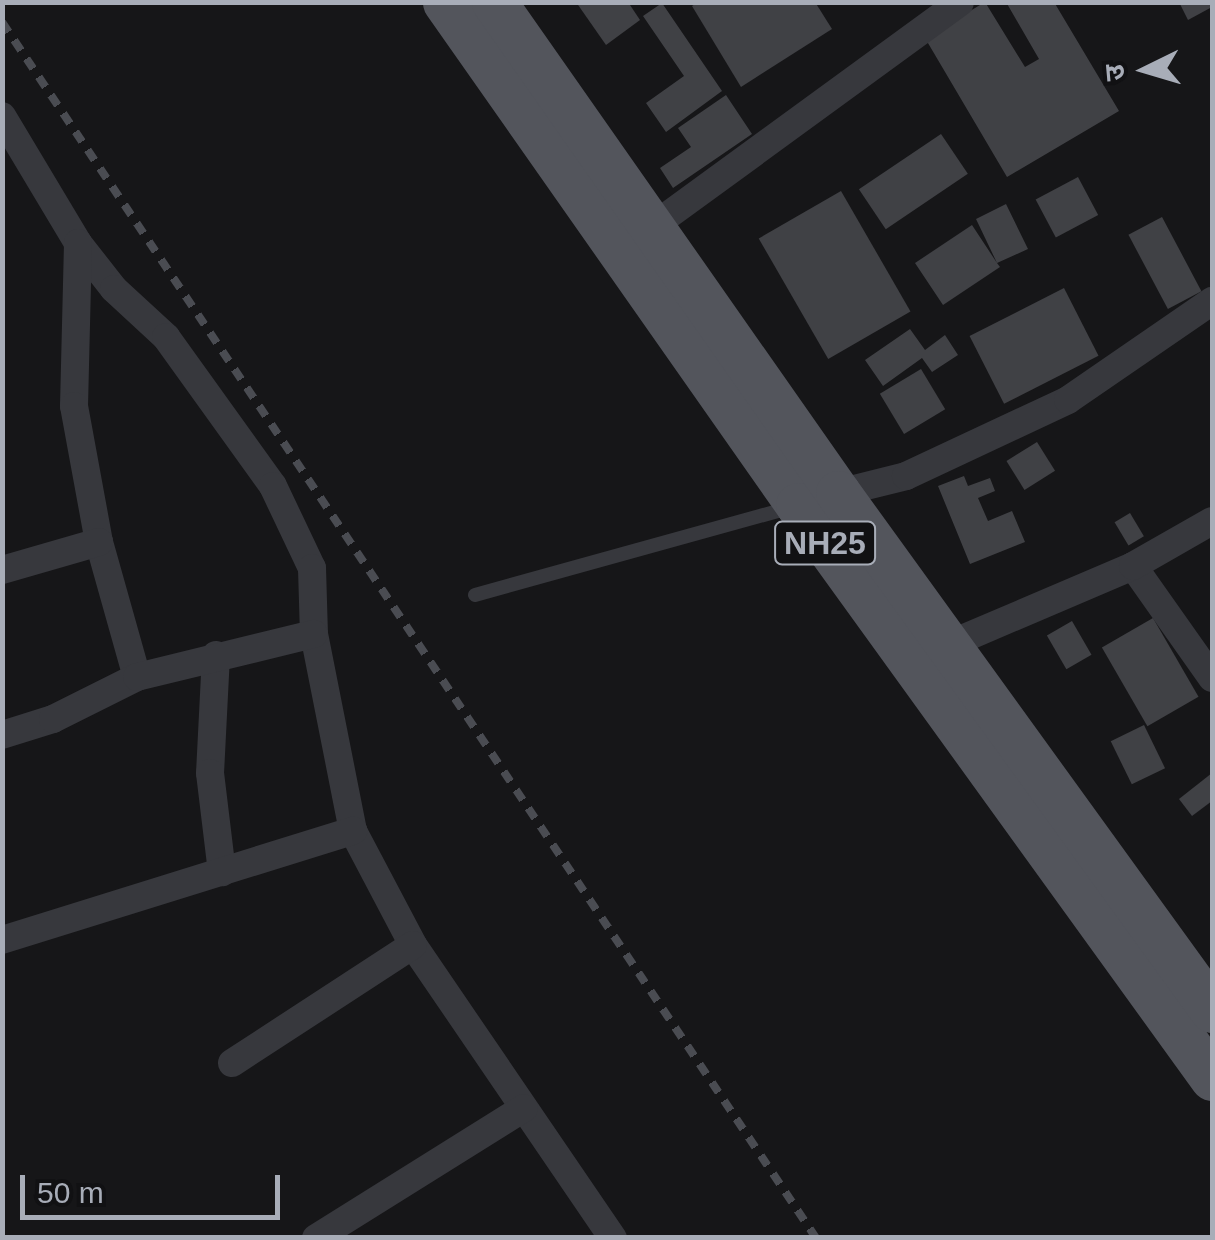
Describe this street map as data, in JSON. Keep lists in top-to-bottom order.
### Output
{
  "streets": {
    "main road": ["NH25"]
  },
  "scale_bar": "50 m",
  "north": "left"
}
